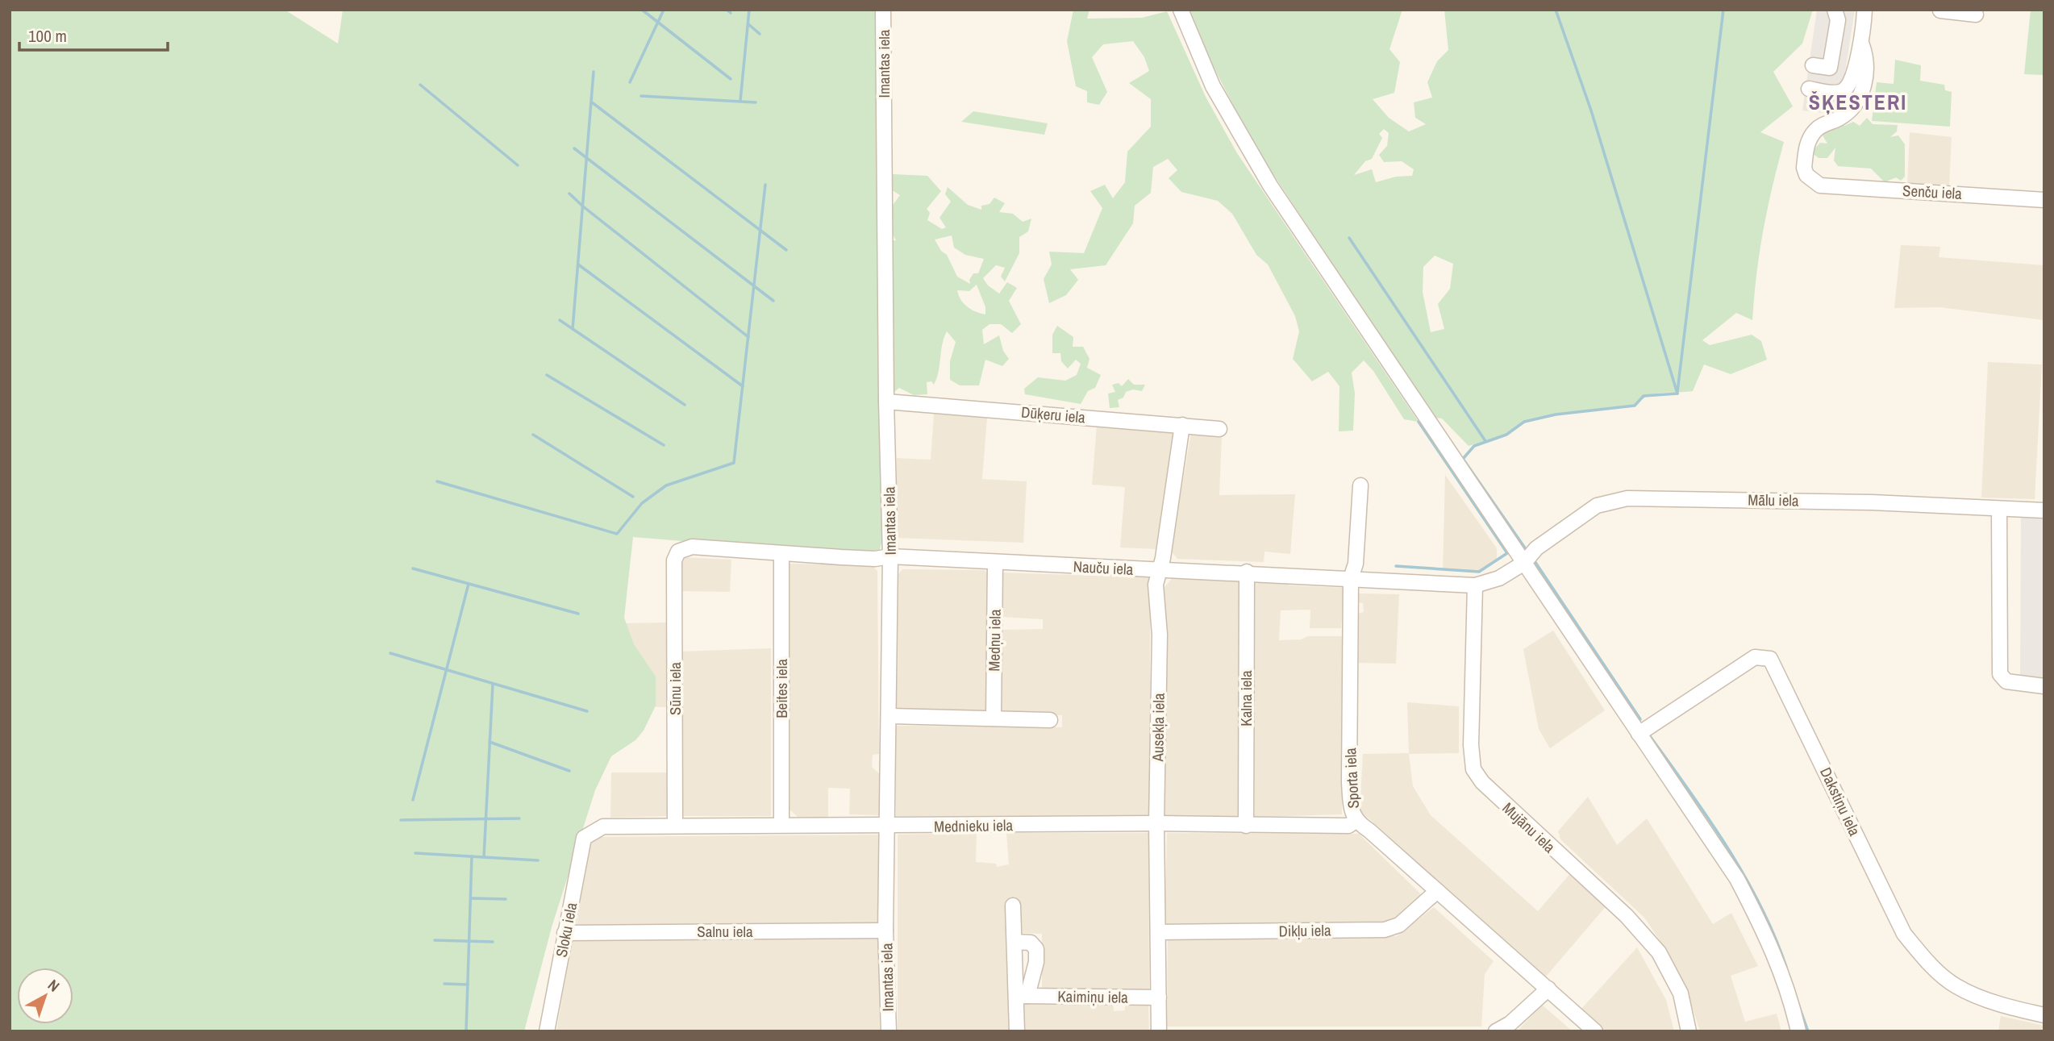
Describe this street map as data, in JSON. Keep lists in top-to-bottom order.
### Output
{
  "streets": {
    "street": [
      "Imantas iela",
      "Senču iela",
      "Dūķeru iela",
      "Mālu iela",
      "Nauču iela",
      "Medņu iela",
      "Sūnu iela",
      "Beites iela",
      "Kalna iela",
      "Ausekļa iela",
      "Sporta iela",
      "Dakstiņu iela",
      "Mednieku iela",
      "Mujānu iela",
      "Sloku iela",
      "Dikļu iela",
      "Salnu iela",
      "Kaimiņu iela"
    ]
  },
  "crossings": [
    ["Imantas iela", "Dūķeru iela"],
    ["Imantas iela", "Nauču iela"],
    ["Imantas iela", "Mednieku iela"],
    ["Imantas iela", "Salnu iela"],
    ["Dūķeru iela", "Ausekļa iela"],
    ["Mālu iela", "Nauču iela"],
    ["Nauču iela", "Medņu iela"],
    ["Nauču iela", "Sūnu iela"],
    ["Nauču iela", "Beites iela"],
    ["Nauču iela", "Kalna iela"],
    ["Nauču iela", "Ausekļa iela"],
    ["Nauču iela", "Sporta iela"],
    ["Nauču iela", "Mujānu iela"],
    ["Sūnu iela", "Mednieku iela"],
    ["Beites iela", "Mednieku iela"],
    ["Kalna iela", "Mednieku iela"],
    ["Ausekļa iela", "Mednieku iela"],
    ["Ausekļa iela", "Dikļu iela"],
    ["Ausekļa iela", "Kaimiņu iela"],
    ["Sporta iela", "Mednieku iela"],
    ["Sporta iela", "Dikļu iela"],
    ["Mednieku iela", "Sloku iela"],
    ["Sloku iela", "Salnu iela"]
  ],
  "districts": ["ŠĶESTERI"],
  "scale_bar": "100 m",
  "north": "top right"
}
